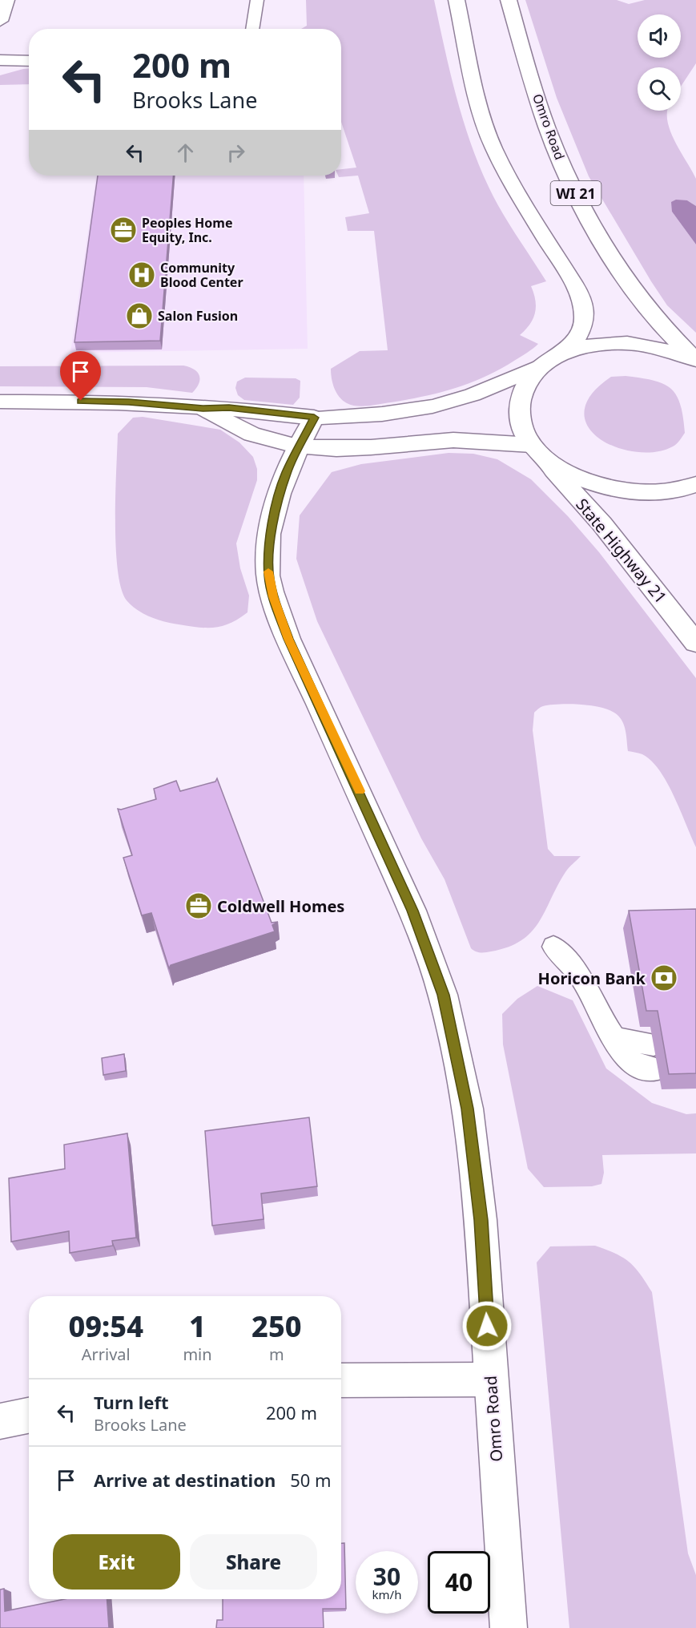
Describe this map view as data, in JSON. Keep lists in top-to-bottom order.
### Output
{
  "streets": {
    "main road": ["Omro Road", "WI 21", "State Highway 21"]
  },
  "crossings": [
    ["WI 21", "State Highway 21"]
  ],
  "places": {
    "office": ["Peoples Home Equity, Inc.", "Coldwell Homes"],
    "hospital": ["Community Blood Center"],
    "shop": ["Salon Fusion"],
    "bank": ["Horicon Bank"]
  },
  "page": {
    "turn": ["200 m", "Brooks Lane"],
    "eta": [
      "09:54",
      "Arrival",
      "1",
      "min",
      "250",
      "m"
    ],
    "list": [
      {
        "name": "Turn left",
        "note": "Brooks Lane",
        "value": "200 m"
      },
      {
        "name": "Arrive at destination",
        "value": "50 m"
      }
    ],
    "buttons": ["Exit", "Share"],
    "speed": "30 km/h",
    "limit": "40"
  }
}
